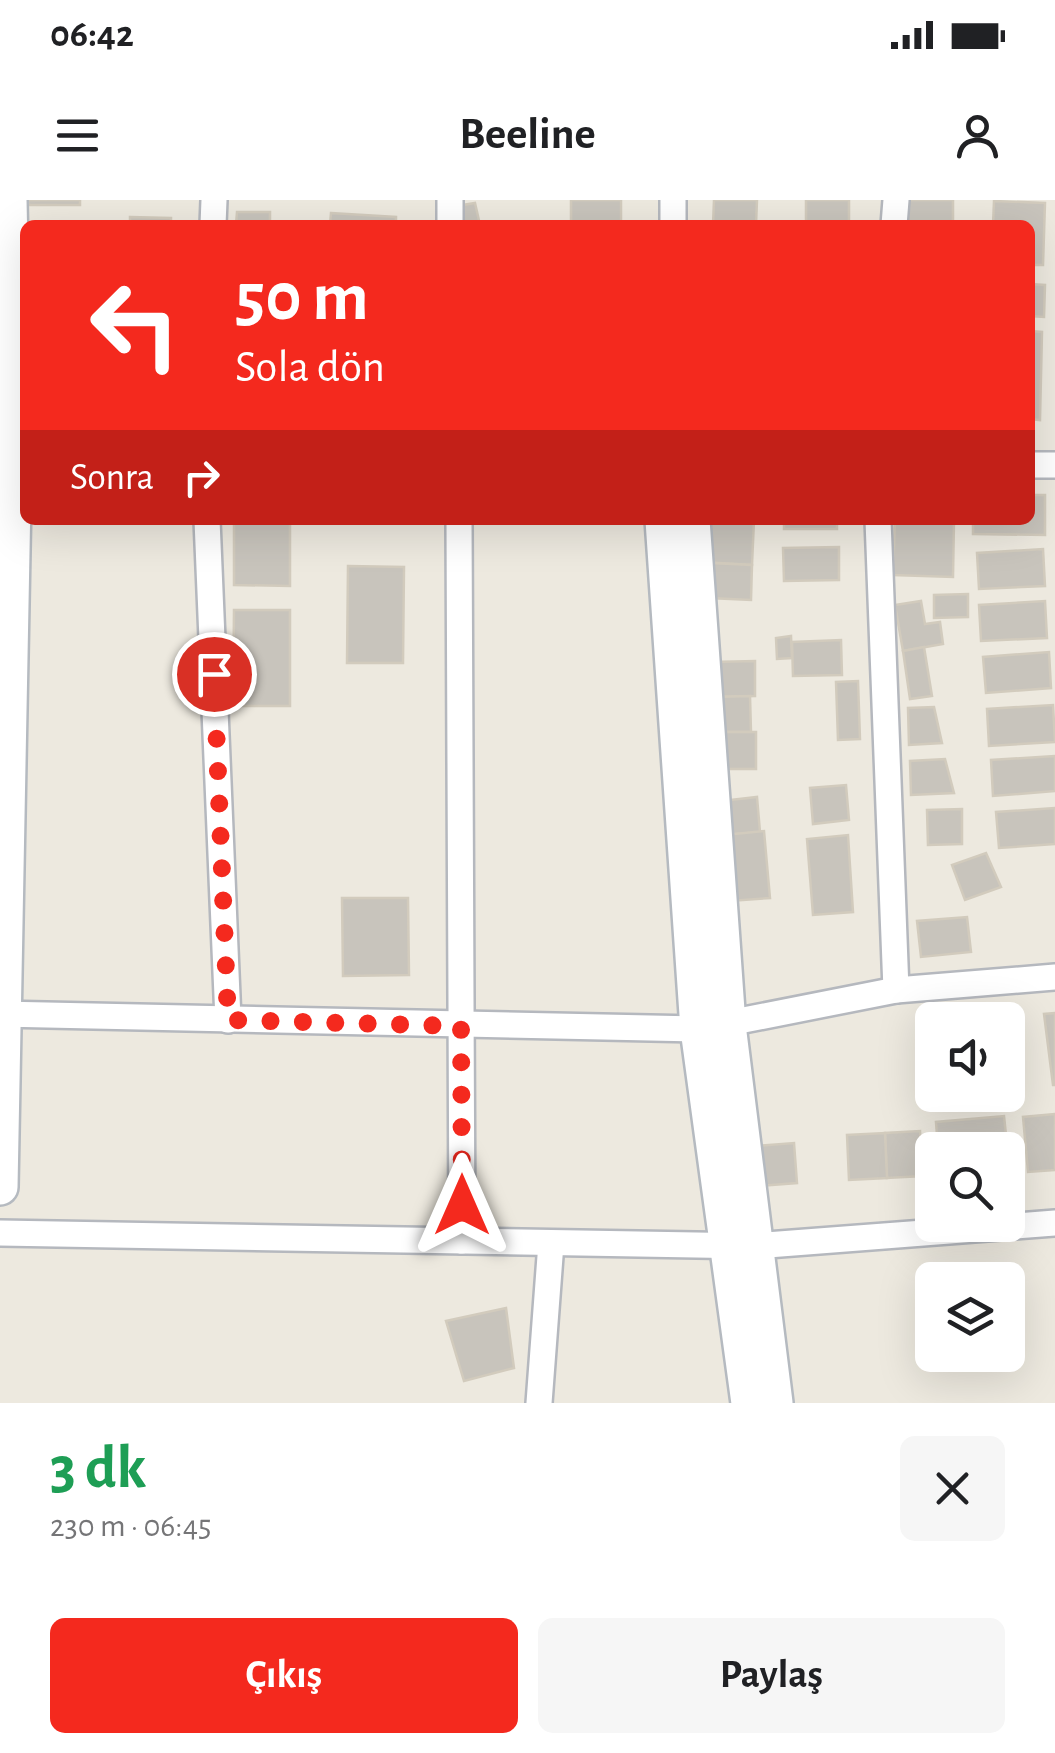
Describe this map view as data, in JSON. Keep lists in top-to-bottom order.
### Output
{
  "page": {
    "status": "06:42",
    "header": "Beeline",
    "turn": ["50 m", "Sola dön"],
    "then": "Sonra",
    "heading": ["3 dk", "230 m · 06:45"],
    "buttons": ["Çıkış", "Paylaş"]
  }
}
